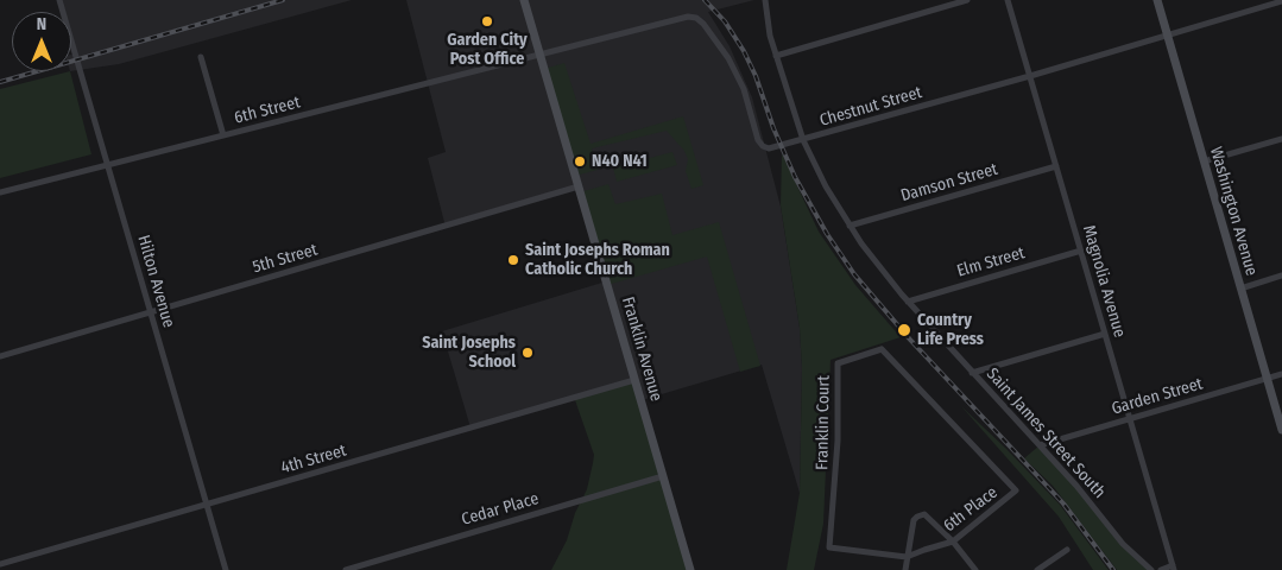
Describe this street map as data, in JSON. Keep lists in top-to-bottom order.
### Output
{
  "streets": {
    "main road": ["Washington Avenue", "Franklin Avenue"],
    "street": [
      "Chestnut Street",
      "6th Street",
      "Damson Street",
      "5th Street",
      "Elm Street",
      "Hilton Avenue",
      "Magnolia Avenue",
      "Garden Street",
      "Franklin Court",
      "Saint James Street South",
      "4th Street",
      "Cedar Place",
      "6th Place"
    ]
  },
  "crossings": [
    ["Chestnut Street", "6th Street"],
    ["Chestnut Street", "Washington Avenue"],
    ["Chestnut Street", "Magnolia Avenue"],
    ["Chestnut Street", "Franklin Avenue"],
    ["Chestnut Street", "Saint James Street South"],
    ["6th Street", "Hilton Avenue"],
    ["6th Street", "Franklin Avenue"],
    ["Damson Street", "Magnolia Avenue"],
    ["Damson Street", "Saint James Street South"],
    ["Washington Avenue", "Garden Street"],
    ["5th Street", "Hilton Avenue"],
    ["5th Street", "Franklin Avenue"],
    ["Elm Street", "Magnolia Avenue"],
    ["Elm Street", "Saint James Street South"],
    ["Hilton Avenue", "4th Street"],
    ["Magnolia Avenue", "Garden Street"],
    ["Franklin Avenue", "4th Street"],
    ["Franklin Avenue", "Cedar Place"],
    ["Garden Street", "Saint James Street South"],
    ["Franklin Court", "6th Place"]
  ],
  "places": [
    "Garden City Post Office",
    "N40 N41",
    "Saint Josephs Roman Catholic Church",
    "Country Life Press",
    "Saint Josephs School"
  ],
  "north": "top"
}
